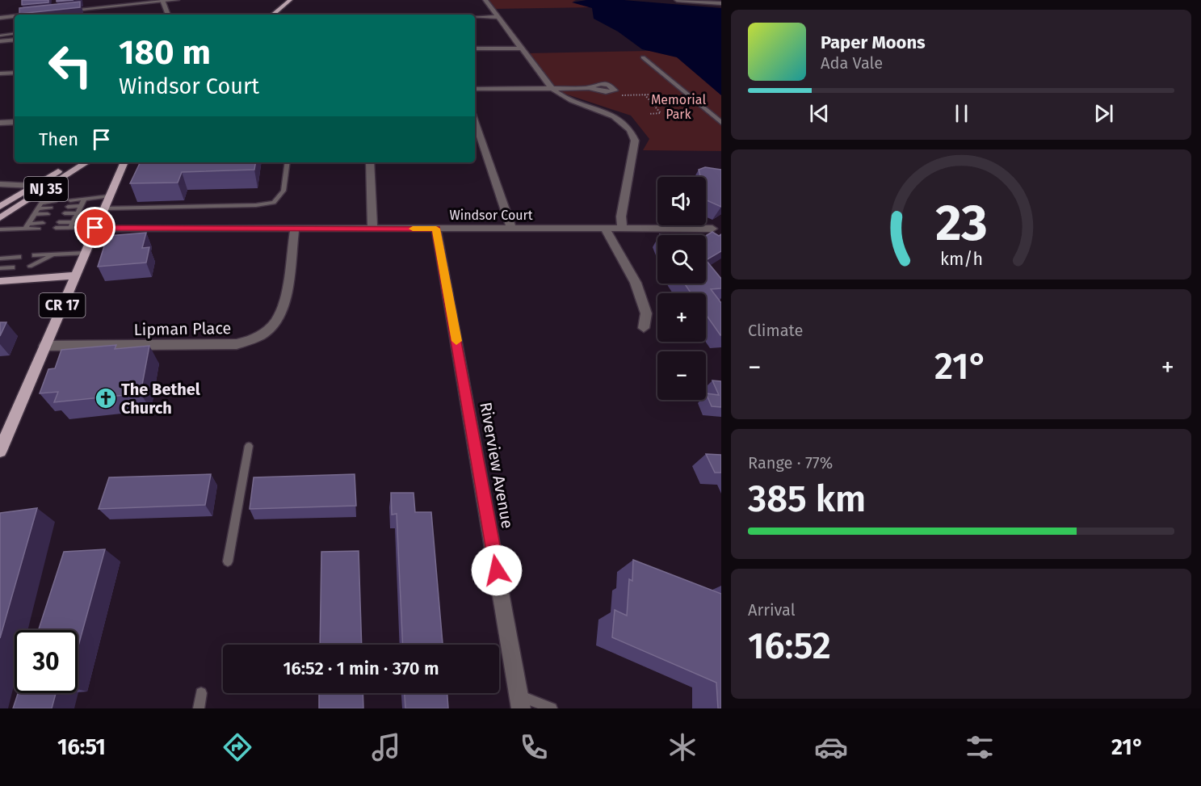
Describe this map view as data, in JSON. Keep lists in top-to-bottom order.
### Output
{
  "streets": {
    "main road": ["NJ 35", "CR 17"],
    "street": ["Windsor Court", "Lipman Place", "Riverview Avenue"]
  },
  "crossings": [
    ["Windsor Court", "CR 17"],
    ["Windsor Court", "Lipman Place"],
    ["Windsor Court", "Riverview Avenue"],
    ["CR 17", "Lipman Place"]
  ],
  "parks": ["Memorial Park"],
  "places": {
    "church": ["The Bethel Church"]
  },
  "page": {
    "turn": ["180 m", "Windsor Court"],
    "song": ["Paper Moons", "Ada Vale"],
    "then": "Then",
    "map_buttons": ["+", "−"],
    "tile": [
      "Climate",
      ["Range · 77%", "385 km"],
      ["Arrival", "16:52"]
    ],
    "heat": ["−", "21°", "+"],
    "limit": "30",
    "trip": "16:52 · 1 min · 370 m",
    "tabs": ["16:51", "21°"],
    "gauge": ["23", "km/h"]
  }
}
